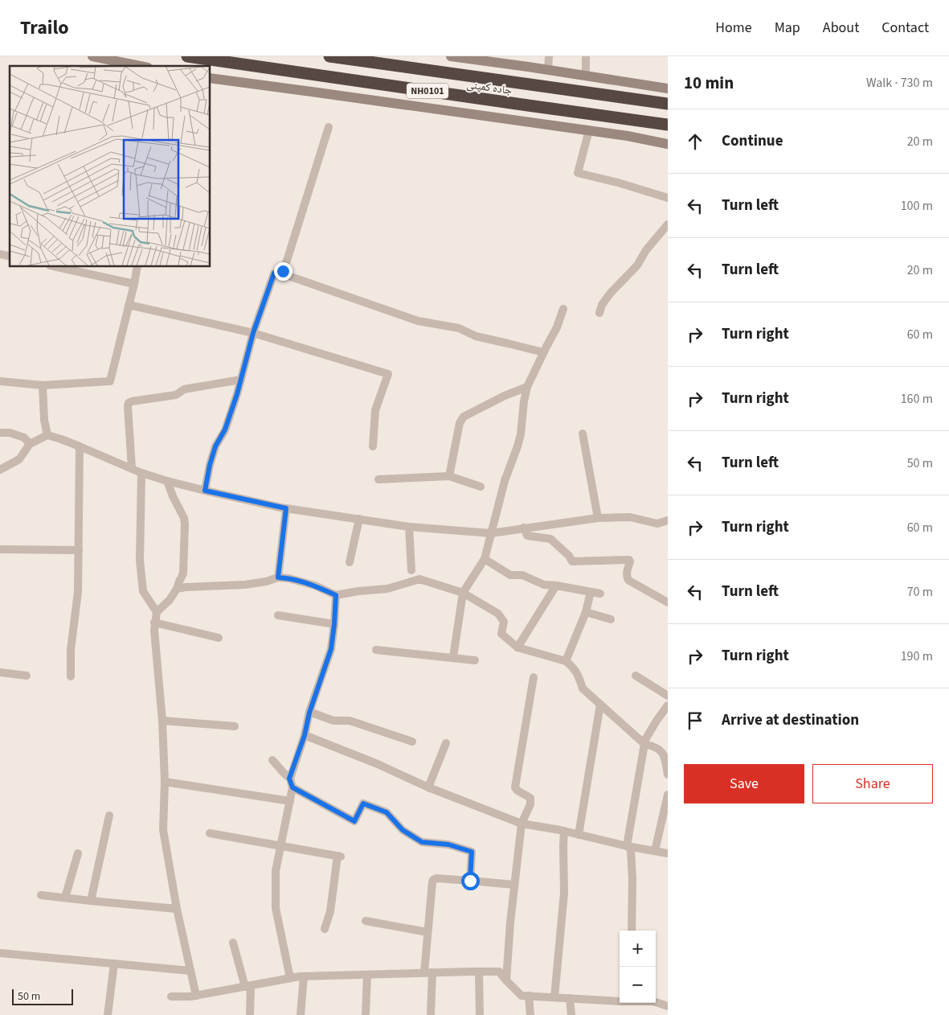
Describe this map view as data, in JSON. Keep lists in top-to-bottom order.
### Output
{
  "streets": {
    "highway": ["جاده کمپنی", "NH0101"]
  },
  "scale_bar": "50 m",
  "page": {
    "header": "Trailo",
    "nav": [
      "Home",
      "Map",
      "About",
      "Contact"
    ],
    "heading": ["10 min", "Walk · 730 m"],
    "list": [
      ["Continue", "20 m"],
      ["Turn left", "100 m"],
      ["Turn left", "20 m"],
      ["Turn right", "60 m"],
      ["Turn right", "160 m"],
      ["Turn left", "50 m"],
      ["Turn right", "60 m"],
      ["Turn left", "70 m"],
      ["Turn right", "190 m"],
      "Arrive at destination"
    ],
    "buttons": ["Save", "Share"],
    "map_buttons": ["+", "−"],
    "scale": "50 m"
  }
}
